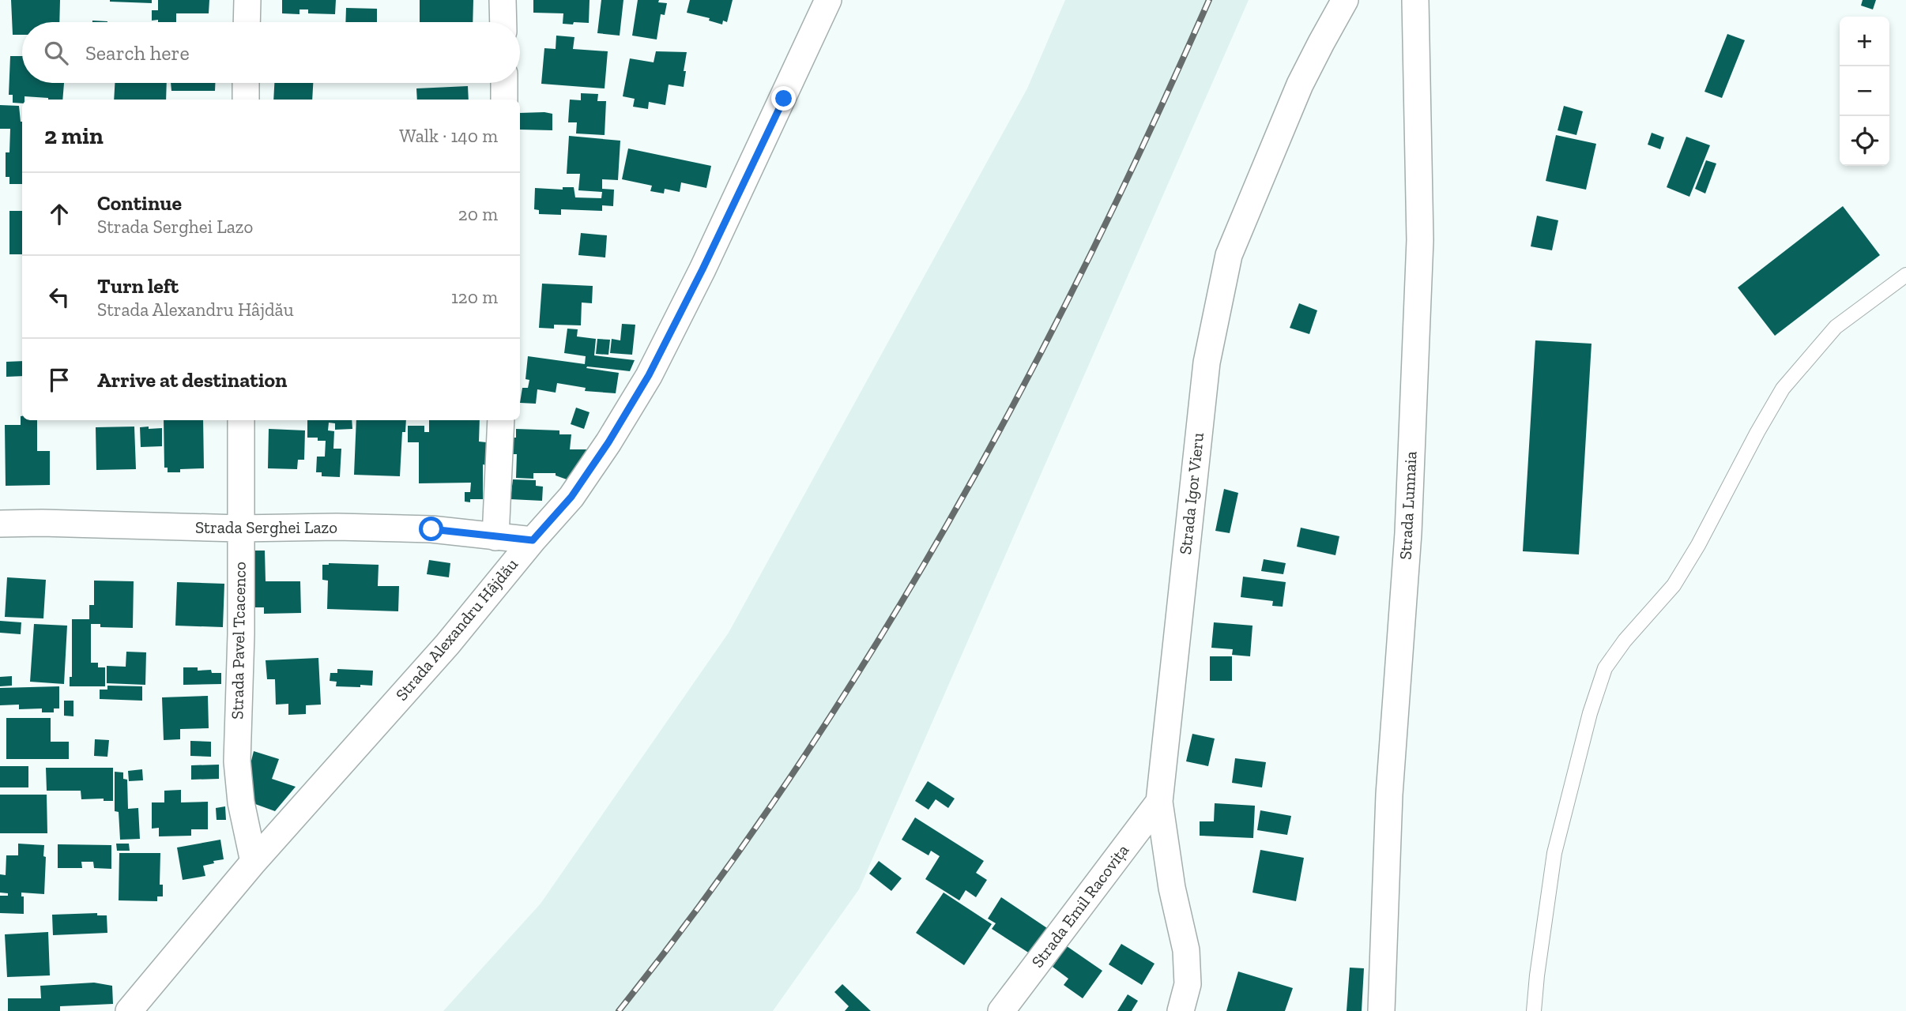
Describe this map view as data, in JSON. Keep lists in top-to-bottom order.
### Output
{
  "streets": {
    "street": [
      "Strada Igor Vieru",
      "Strada Lunnaia",
      "Strada Serghei Lazo",
      "Strada Alexandru Hâjdău",
      "Strada Pavel Tcacenco",
      "Strada Emil Racovița"
    ]
  },
  "crossings": [
    ["Strada Igor Vieru", "Strada Emil Racovița"],
    ["Strada Serghei Lazo", "Strada Alexandru Hâjdău"],
    ["Strada Serghei Lazo", "Strada Pavel Tcacenco"],
    ["Strada Alexandru Hâjdău", "Strada Pavel Tcacenco"]
  ],
  "page": {
    "map_buttons": ["+", "−"],
    "search": "Search here",
    "heading": ["2 min", "Walk · 140 m"],
    "list": [
      ["Continue", "Strada Serghei Lazo", "20 m"],
      ["Turn left", "Strada Alexandru Hâjdău", "120 m"],
      "Arrive at destination"
    ]
  }
}
